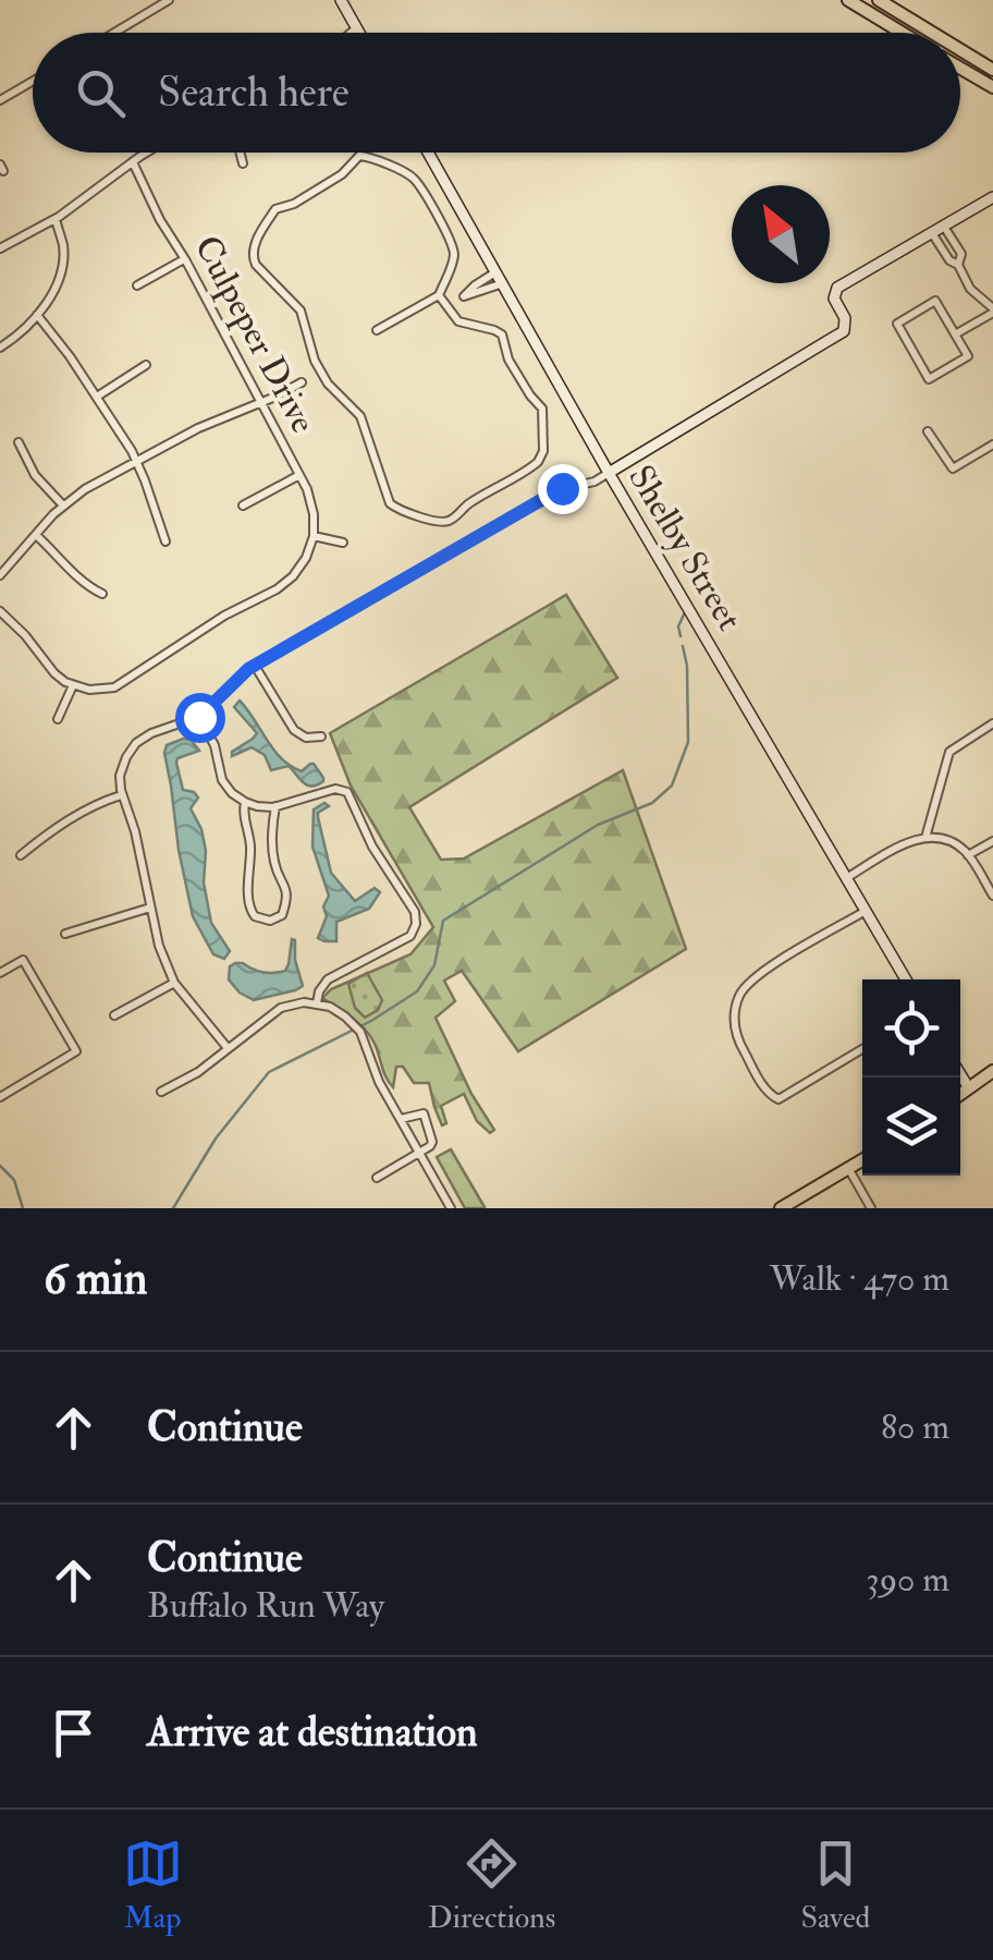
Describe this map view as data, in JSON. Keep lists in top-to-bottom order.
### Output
{
  "streets": {
    "street": ["Culpeper Drive", "Shelby Street"]
  },
  "north": "top left",
  "page": {
    "search": "Search here",
    "heading": ["6 min", "Walk · 470 m"],
    "list": [
      ["Continue", "80 m"],
      ["Continue", "Buffalo Run Way", "390 m"],
      "Arrive at destination"
    ],
    "nav": ["Map", "Directions", "Saved"]
  }
}
